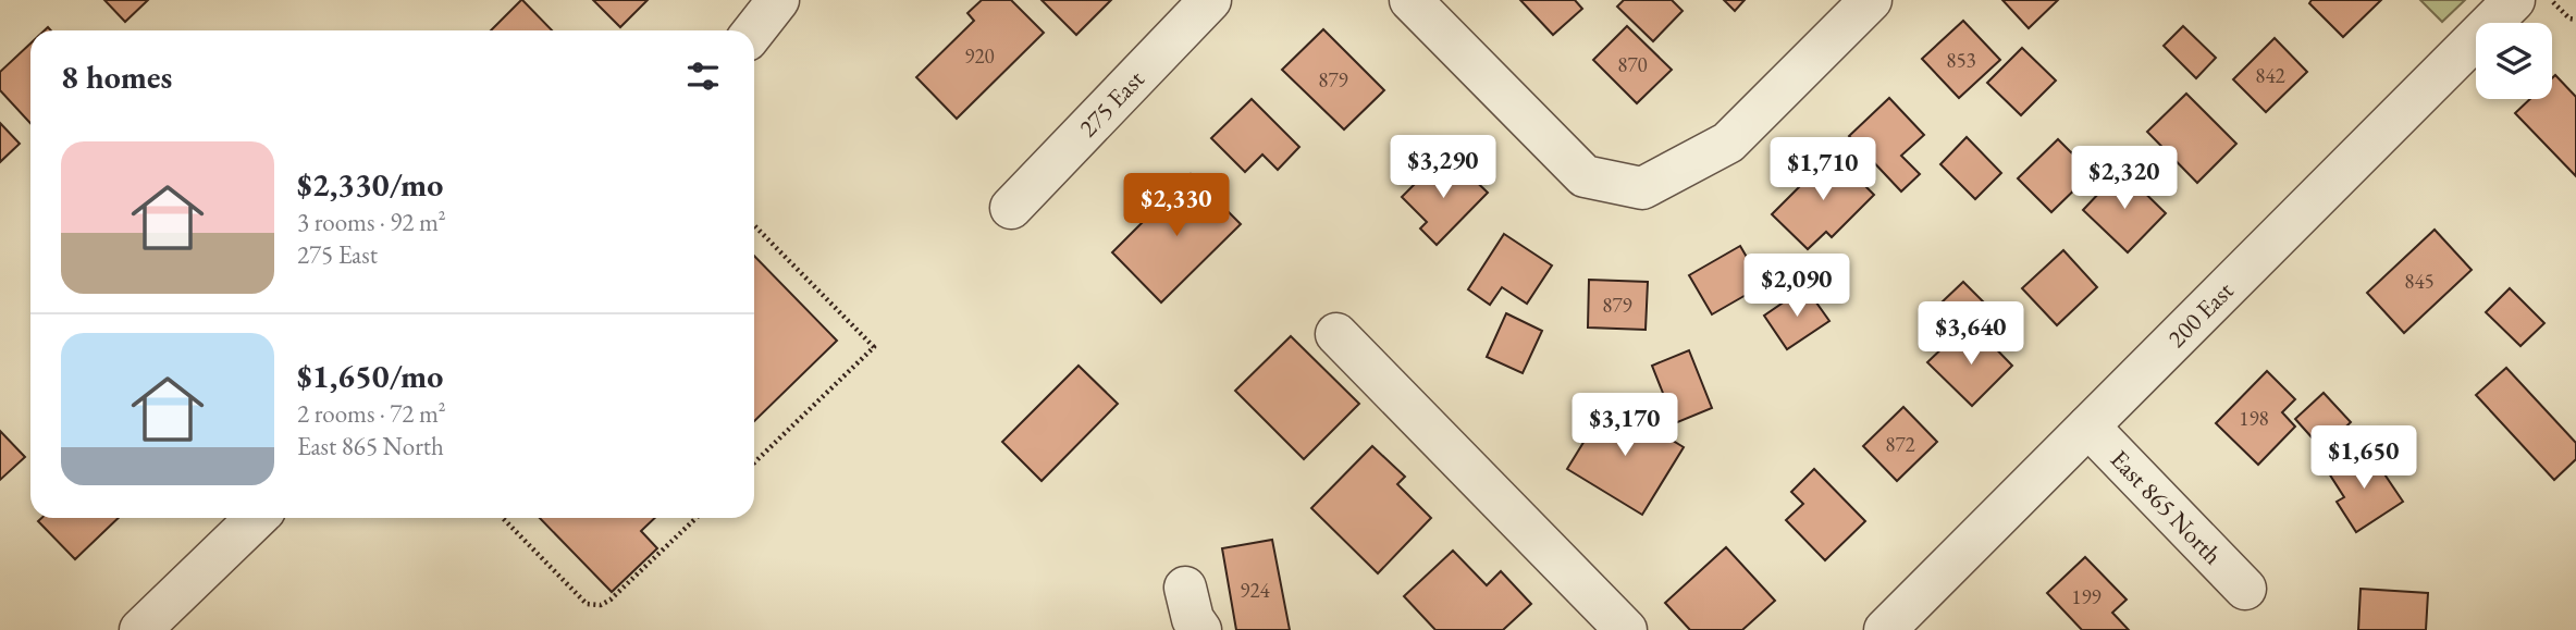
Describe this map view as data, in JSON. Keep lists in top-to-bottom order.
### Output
{
  "streets": {
    "street": ["275 East", "200 East", "East 865 North"]
  },
  "crossings": [
    ["200 East", "East 865 North"]
  ],
  "house_numbers": [
    "920",
    "853",
    "870",
    "842",
    "879",
    "845",
    "879",
    "198",
    "872",
    "924",
    "199"
  ],
  "page": {
    "heading": "8 homes",
    "list": [
      {
        "name": "$2,330/mo",
        "note": "3 rooms · 92 m² · 275 East"
      },
      {
        "name": "$1,650/mo",
        "note": "2 rooms · 72 m² · East 865 North"
      }
    ],
    "price": [
      "$3,290",
      "$1,710",
      "$2,320",
      "$2,330",
      "$2,090",
      "$3,640",
      "$3,170",
      "$1,650"
    ]
  }
}
